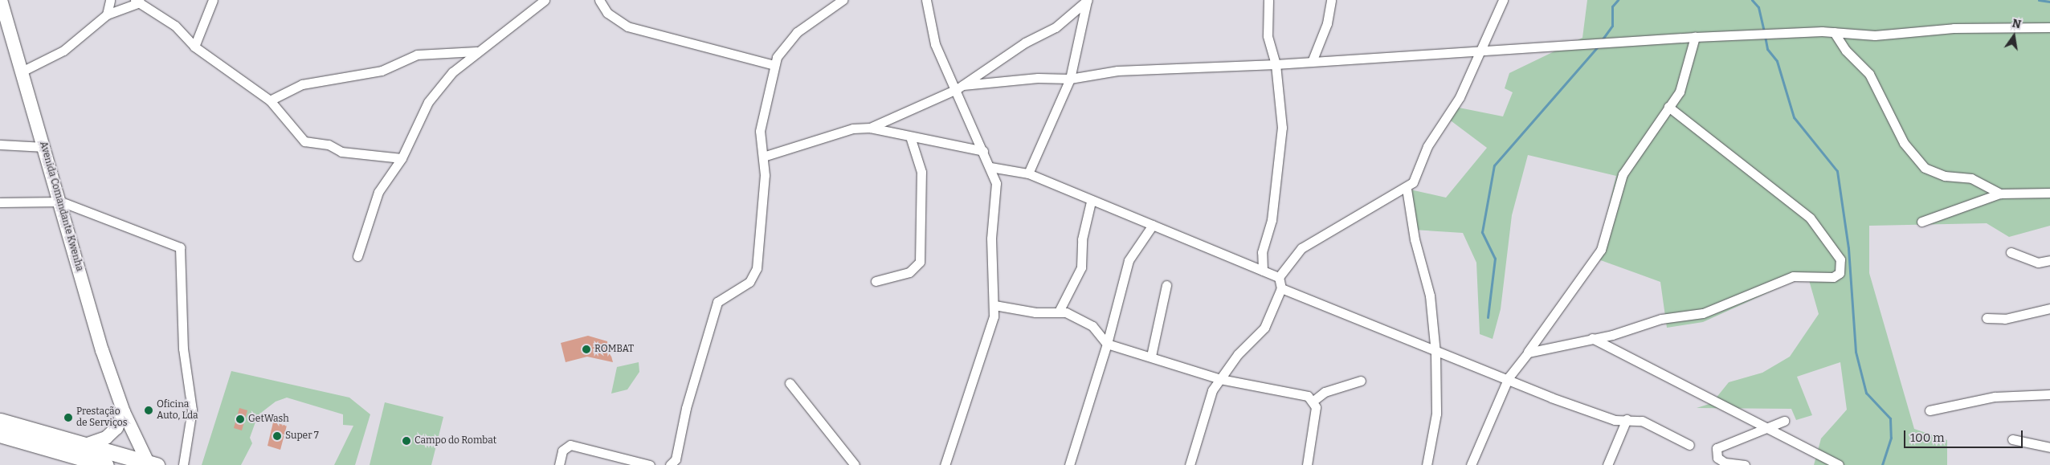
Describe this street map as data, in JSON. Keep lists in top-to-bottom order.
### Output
{
  "streets": {
    "main road": ["Avenida Comandante Kwenha"]
  },
  "places": [
    "ROMBAT",
    "Oficina Auto, Lda",
    "Prestação de Serviços",
    "GetWash",
    "Super 7",
    "Campo do Rombat"
  ],
  "scale_bar": "100 m",
  "north": "top"
}
